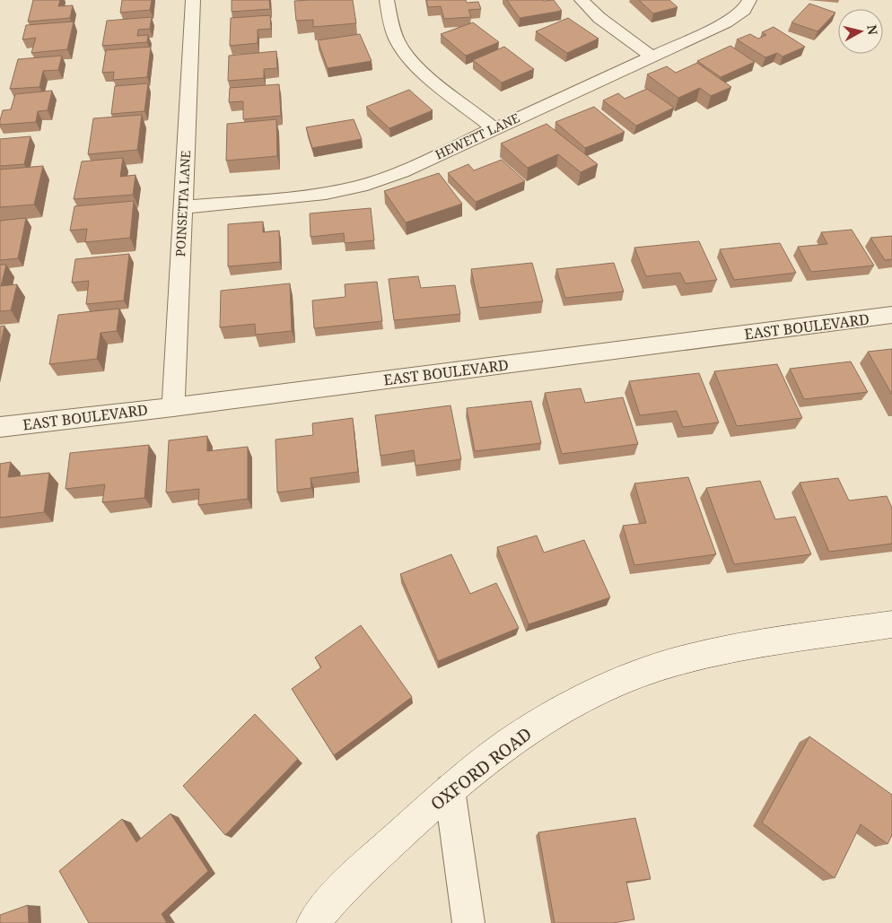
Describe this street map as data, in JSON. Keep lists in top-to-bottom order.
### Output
{
  "streets": {
    "street": [
      "HEWETT LANE",
      "POINSETTA LANE",
      "EAST BOULEVARD",
      "OXFORD ROAD"
    ]
  },
  "crossings": [
    ["HEWETT LANE", "POINSETTA LANE"],
    ["POINSETTA LANE", "EAST BOULEVARD"]
  ],
  "north": "right"
}
